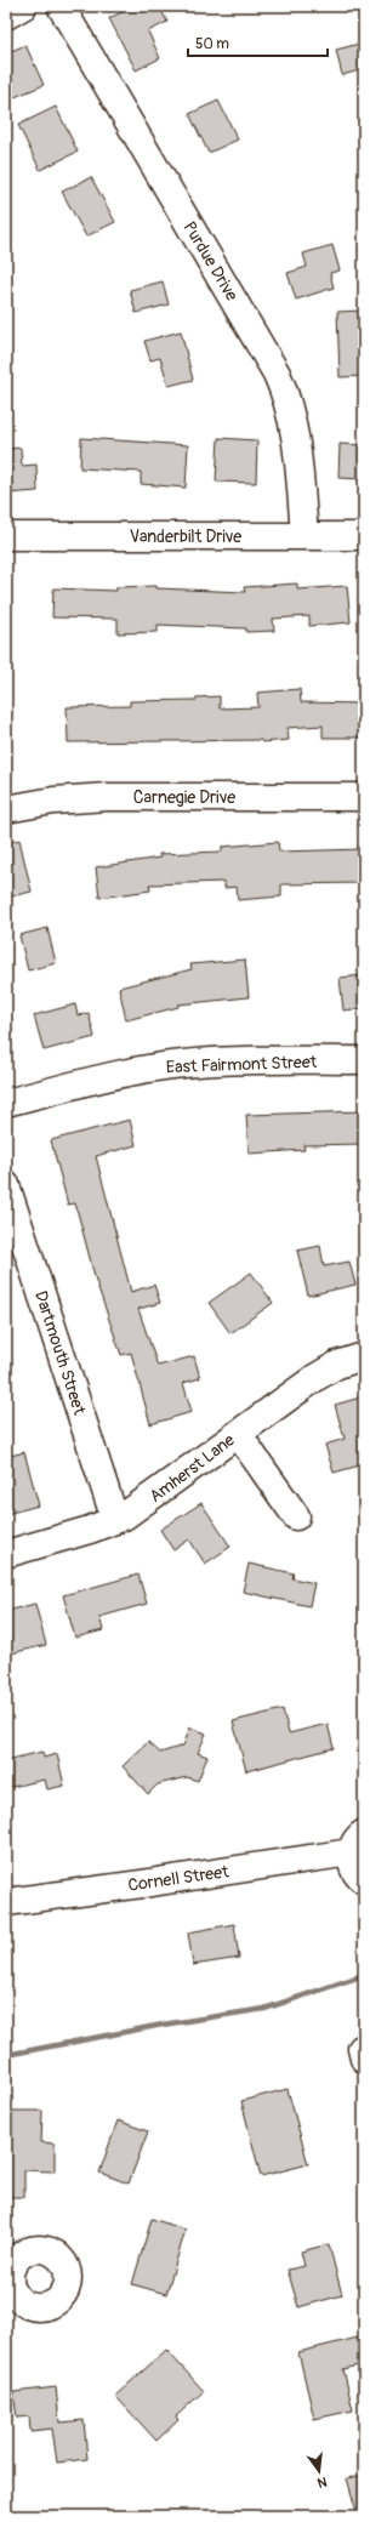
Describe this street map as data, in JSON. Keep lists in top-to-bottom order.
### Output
{
  "streets": {
    "street": [
      "Purdue Drive",
      "Vanderbilt Drive",
      "Carnegie Drive",
      "East Fairmont Street",
      "Dartmouth Street",
      "Amherst Lane",
      "Cornell Street"
    ]
  },
  "crossings": [
    ["Purdue Drive", "Vanderbilt Drive"],
    ["Dartmouth Street", "Amherst Lane"]
  ],
  "scale_bar": "50 m",
  "north": "bottom"
}
